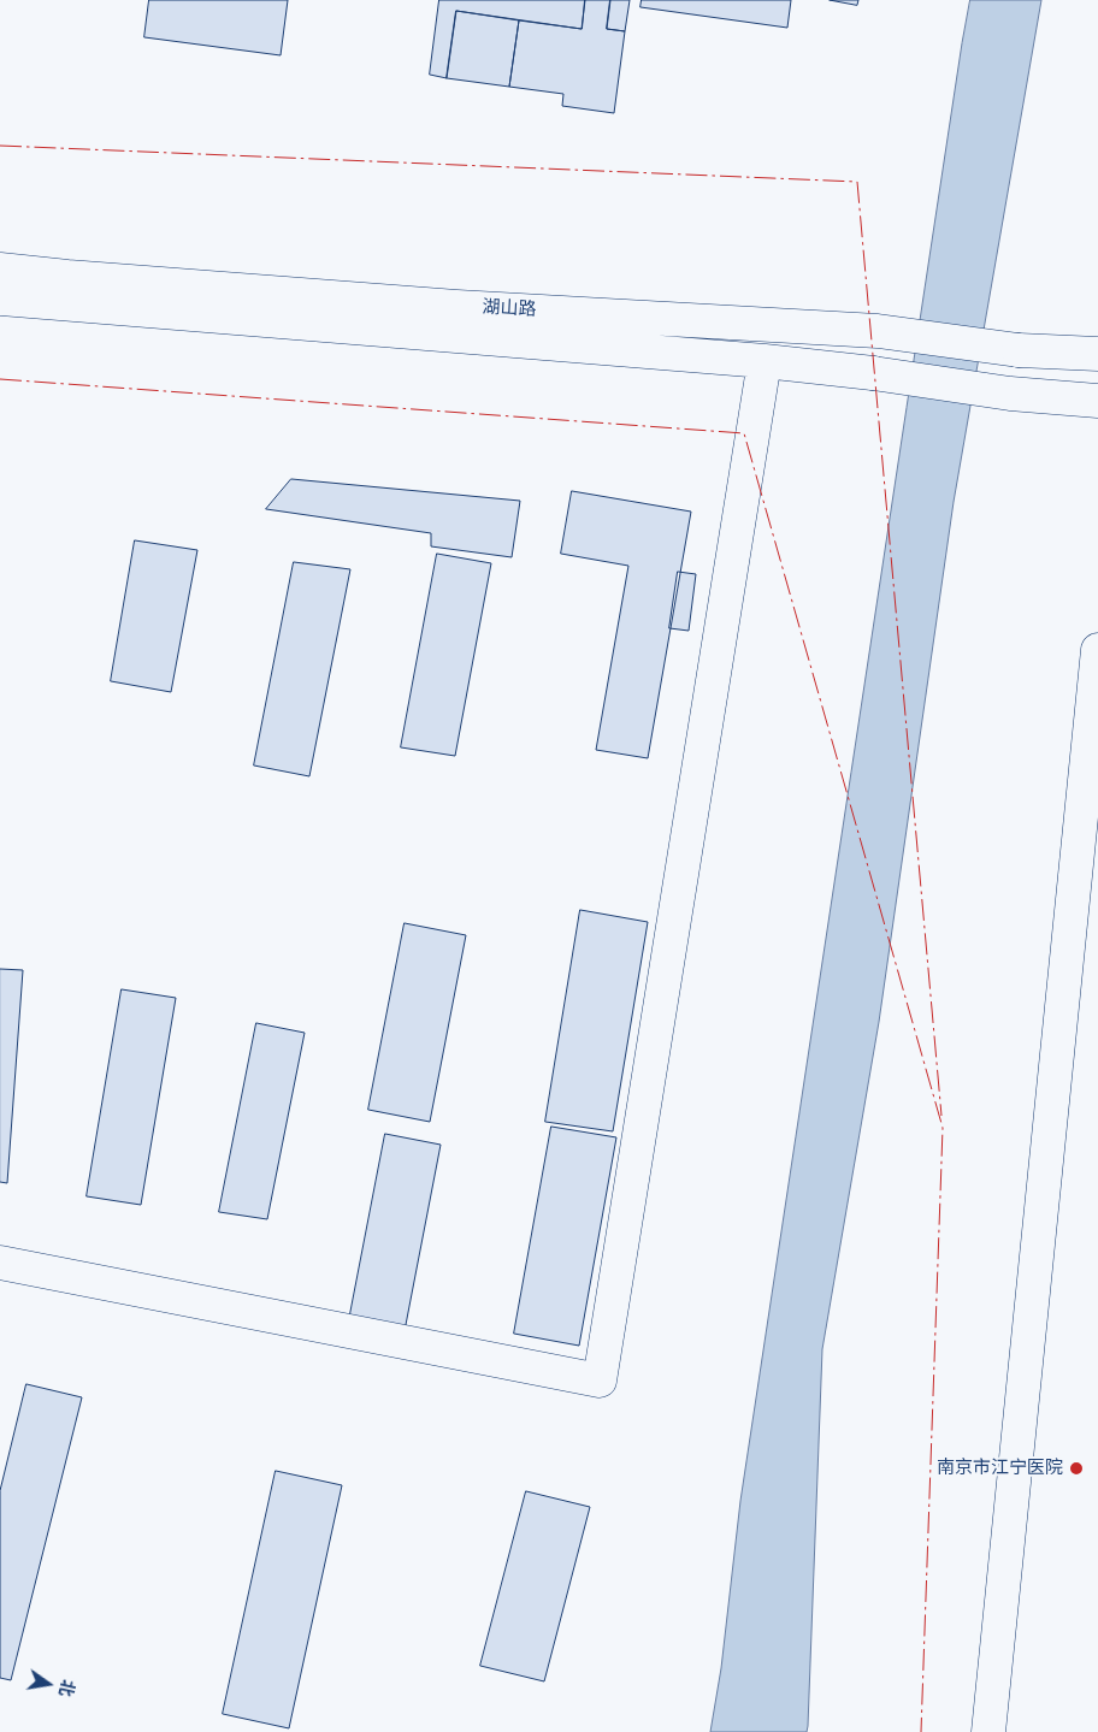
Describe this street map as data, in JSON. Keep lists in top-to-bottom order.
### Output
{
  "streets": {
    "street": ["湖山路"]
  },
  "places": ["南京市江宁医院"],
  "north": "right"
}
